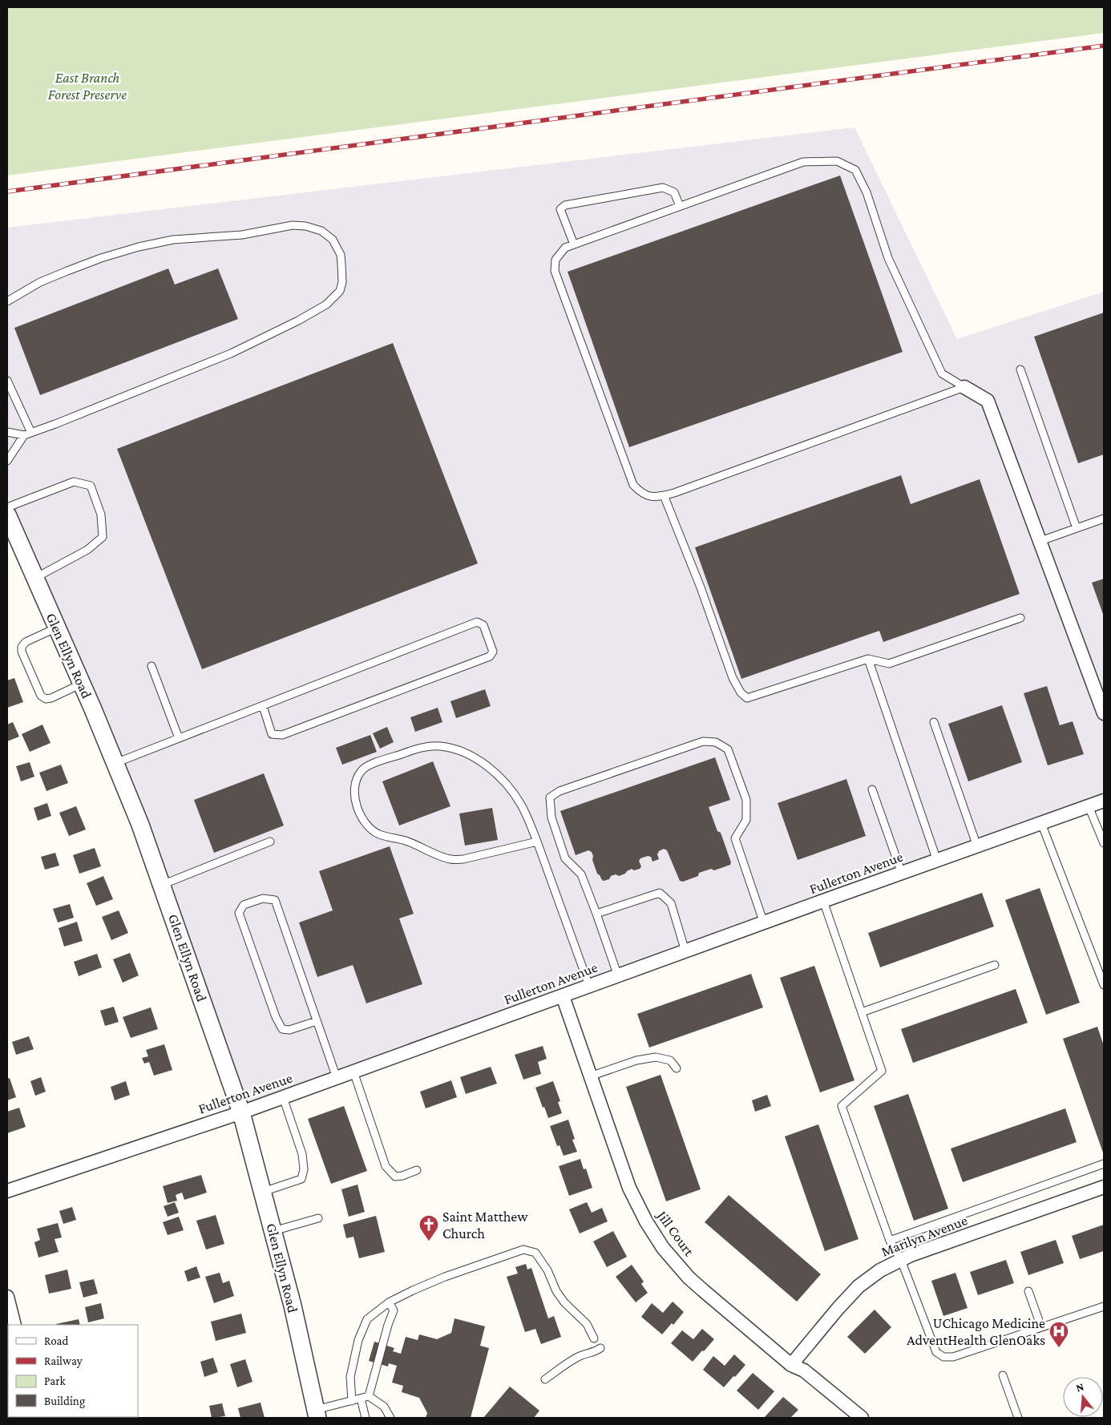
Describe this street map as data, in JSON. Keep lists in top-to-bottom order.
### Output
{
  "streets": {
    "street": [
      "Glen Ellyn Road",
      "Fullerton Avenue",
      "Jill Court",
      "Marilyn Avenue"
    ]
  },
  "crossings": [
    ["Glen Ellyn Road", "Fullerton Avenue"],
    ["Fullerton Avenue", "Jill Court"],
    ["Jill Court", "Marilyn Avenue"]
  ],
  "parks": ["East Branch Forest Preserve"],
  "places": {
    "church": ["Saint Matthew Church"],
    "hospital": ["UChicago Medicine AdventHealth GlenOaks"]
  },
  "legend": [
    "Road",
    "Railway",
    "Park",
    "Building"
  ],
  "north": "top"
}
